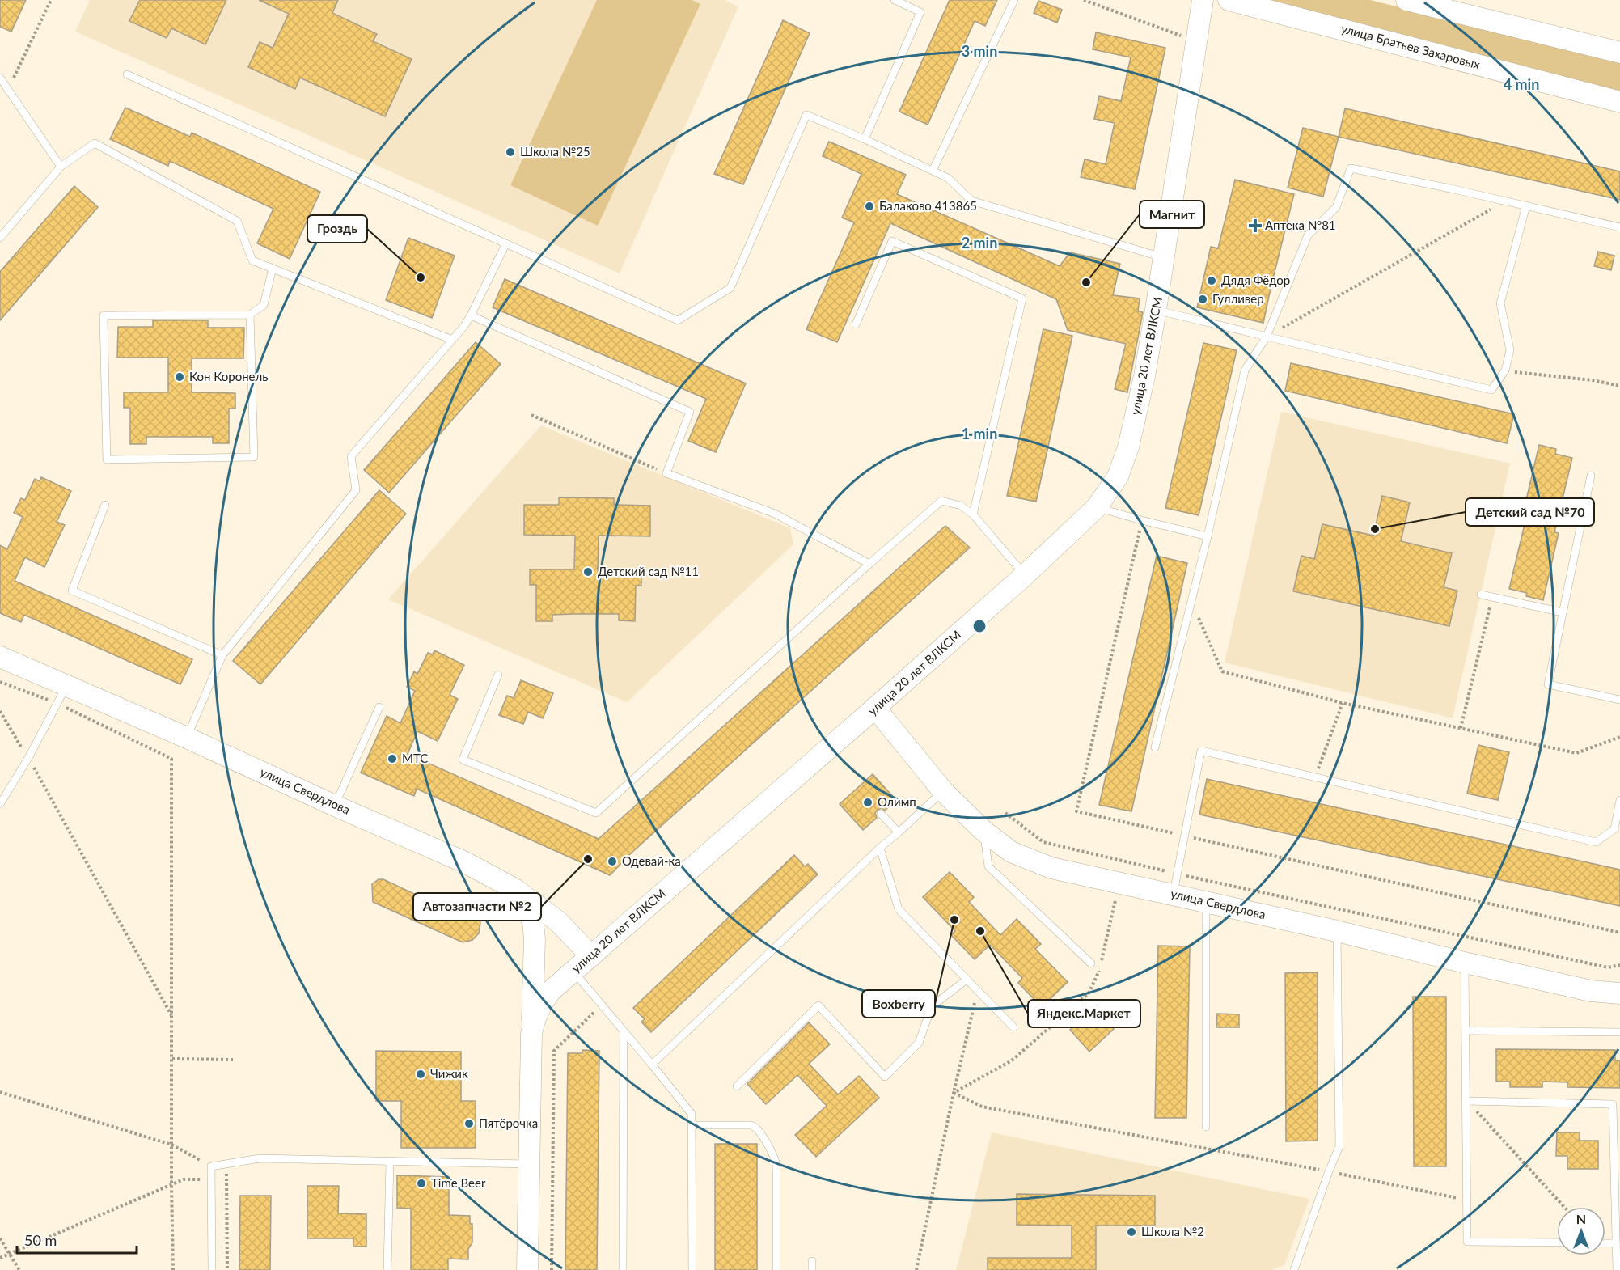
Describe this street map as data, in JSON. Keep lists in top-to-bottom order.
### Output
{
  "streets": {
    "street": ["улица Братьев Захаровых", "улица 20 лет ВЛКСМ", "улица Свердлова"]
  },
  "crossings": [
    ["улица 20 лет ВЛКСМ", "улица Свердлова"]
  ],
  "places": {
    "other": [
      "Школа №25",
      "Балаково 413865",
      "Гроздь",
      "Дядя Фёдор",
      "Магнит",
      "Гулливер",
      "Кон Коронель",
      "Детский сад №70",
      "Детский сад №11",
      "МТС",
      "Олимп",
      "Автозапчасти №2",
      "Одевай-ка",
      "Boxberry",
      "Яндекс.Маркет",
      "Чижик",
      "Пятёрочка",
      "Time Beer",
      "Школа №2"
    ],
    "health": ["Аптека №81"]
  },
  "scale_bar": "50 m",
  "north": "top",
  "rings": [
    "3 min",
    "4 min",
    "2 min",
    "1 min"
  ]
}
